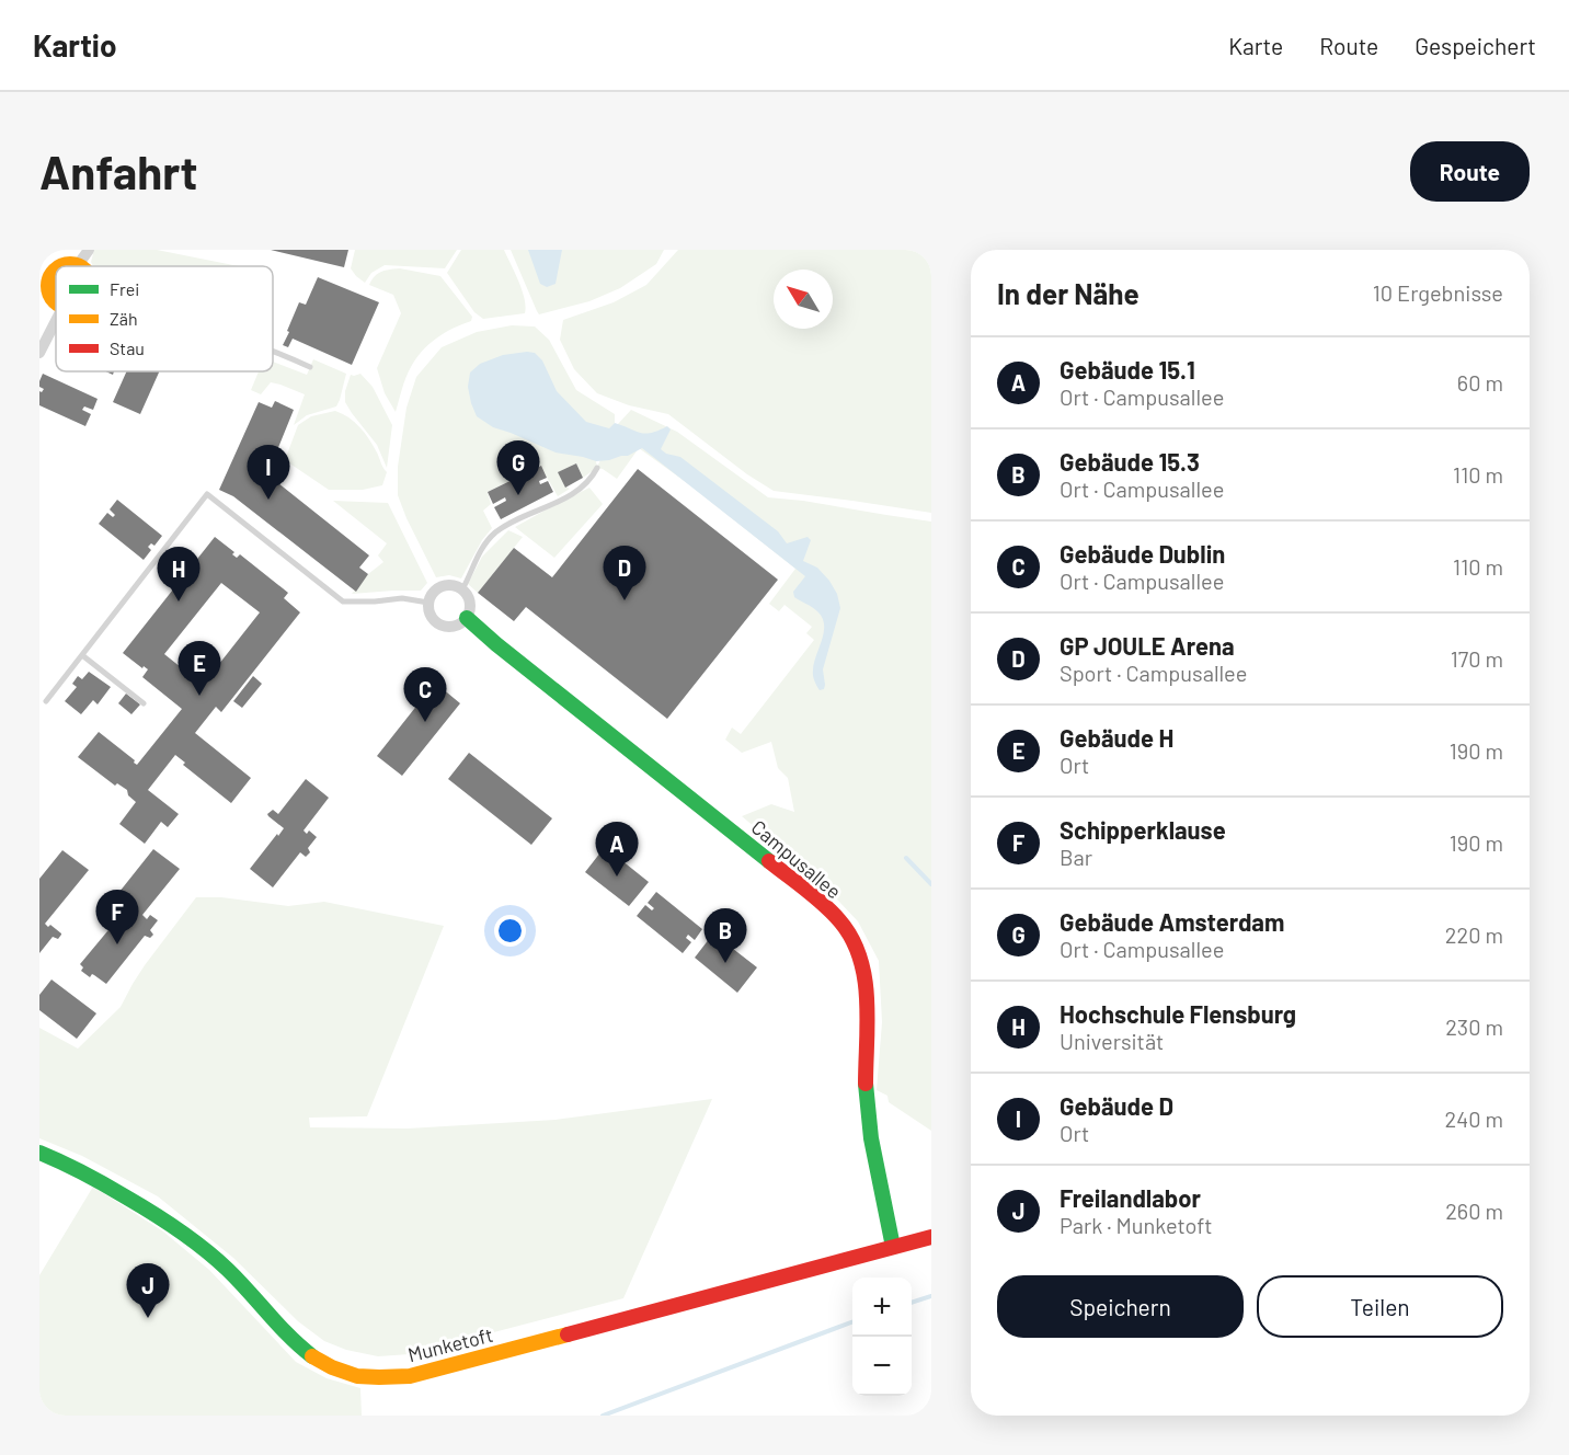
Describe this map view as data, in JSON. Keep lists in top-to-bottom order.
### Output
{
  "streets": {
    "street": ["Campusallee", "Munketoft"]
  },
  "crossings": [
    ["Campusallee", "Munketoft"]
  ],
  "legend": ["Frei", "Zäh", "Stau"],
  "north": "top left",
  "page": {
    "header": "Kartio",
    "nav": ["Karte", "Route", "Gespeichert"],
    "buttons": [
      "Route",
      ["Speichern", "Teilen"]
    ],
    "title": "Anfahrt",
    "heading": ["In der Nähe", "10 Ergebnisse"],
    "list": [
      {
        "mark": "A",
        "name": "Gebäude 15.1",
        "note": "Ort · Campusallee",
        "value": "60 m"
      },
      {
        "mark": "B",
        "name": "Gebäude 15.3",
        "note": "Ort · Campusallee",
        "value": "110 m"
      },
      {
        "mark": "C",
        "name": "Gebäude Dublin",
        "note": "Ort · Campusallee",
        "value": "110 m"
      },
      {
        "mark": "D",
        "name": "GP JOULE Arena",
        "note": "Sport · Campusallee",
        "value": "170 m"
      },
      {
        "mark": "E",
        "name": "Gebäude H",
        "note": "Ort",
        "value": "190 m"
      },
      {
        "mark": "F",
        "name": "Schipperklause",
        "note": "Bar",
        "value": "190 m"
      },
      {
        "mark": "G",
        "name": "Gebäude Amsterdam",
        "note": "Ort · Campusallee",
        "value": "220 m"
      },
      {
        "mark": "H",
        "name": "Hochschule Flensburg",
        "note": "Universität",
        "value": "230 m"
      },
      {
        "mark": "I",
        "name": "Gebäude D",
        "note": "Ort",
        "value": "240 m"
      },
      {
        "mark": "J",
        "name": "Freilandlabor",
        "note": "Park · Munketoft",
        "value": "260 m"
      }
    ],
    "pins": [
      "G",
      "I",
      "D",
      "H",
      "E",
      "C",
      "A",
      "F",
      "B",
      "J"
    ],
    "map_buttons": ["+", "−"]
  }
}
